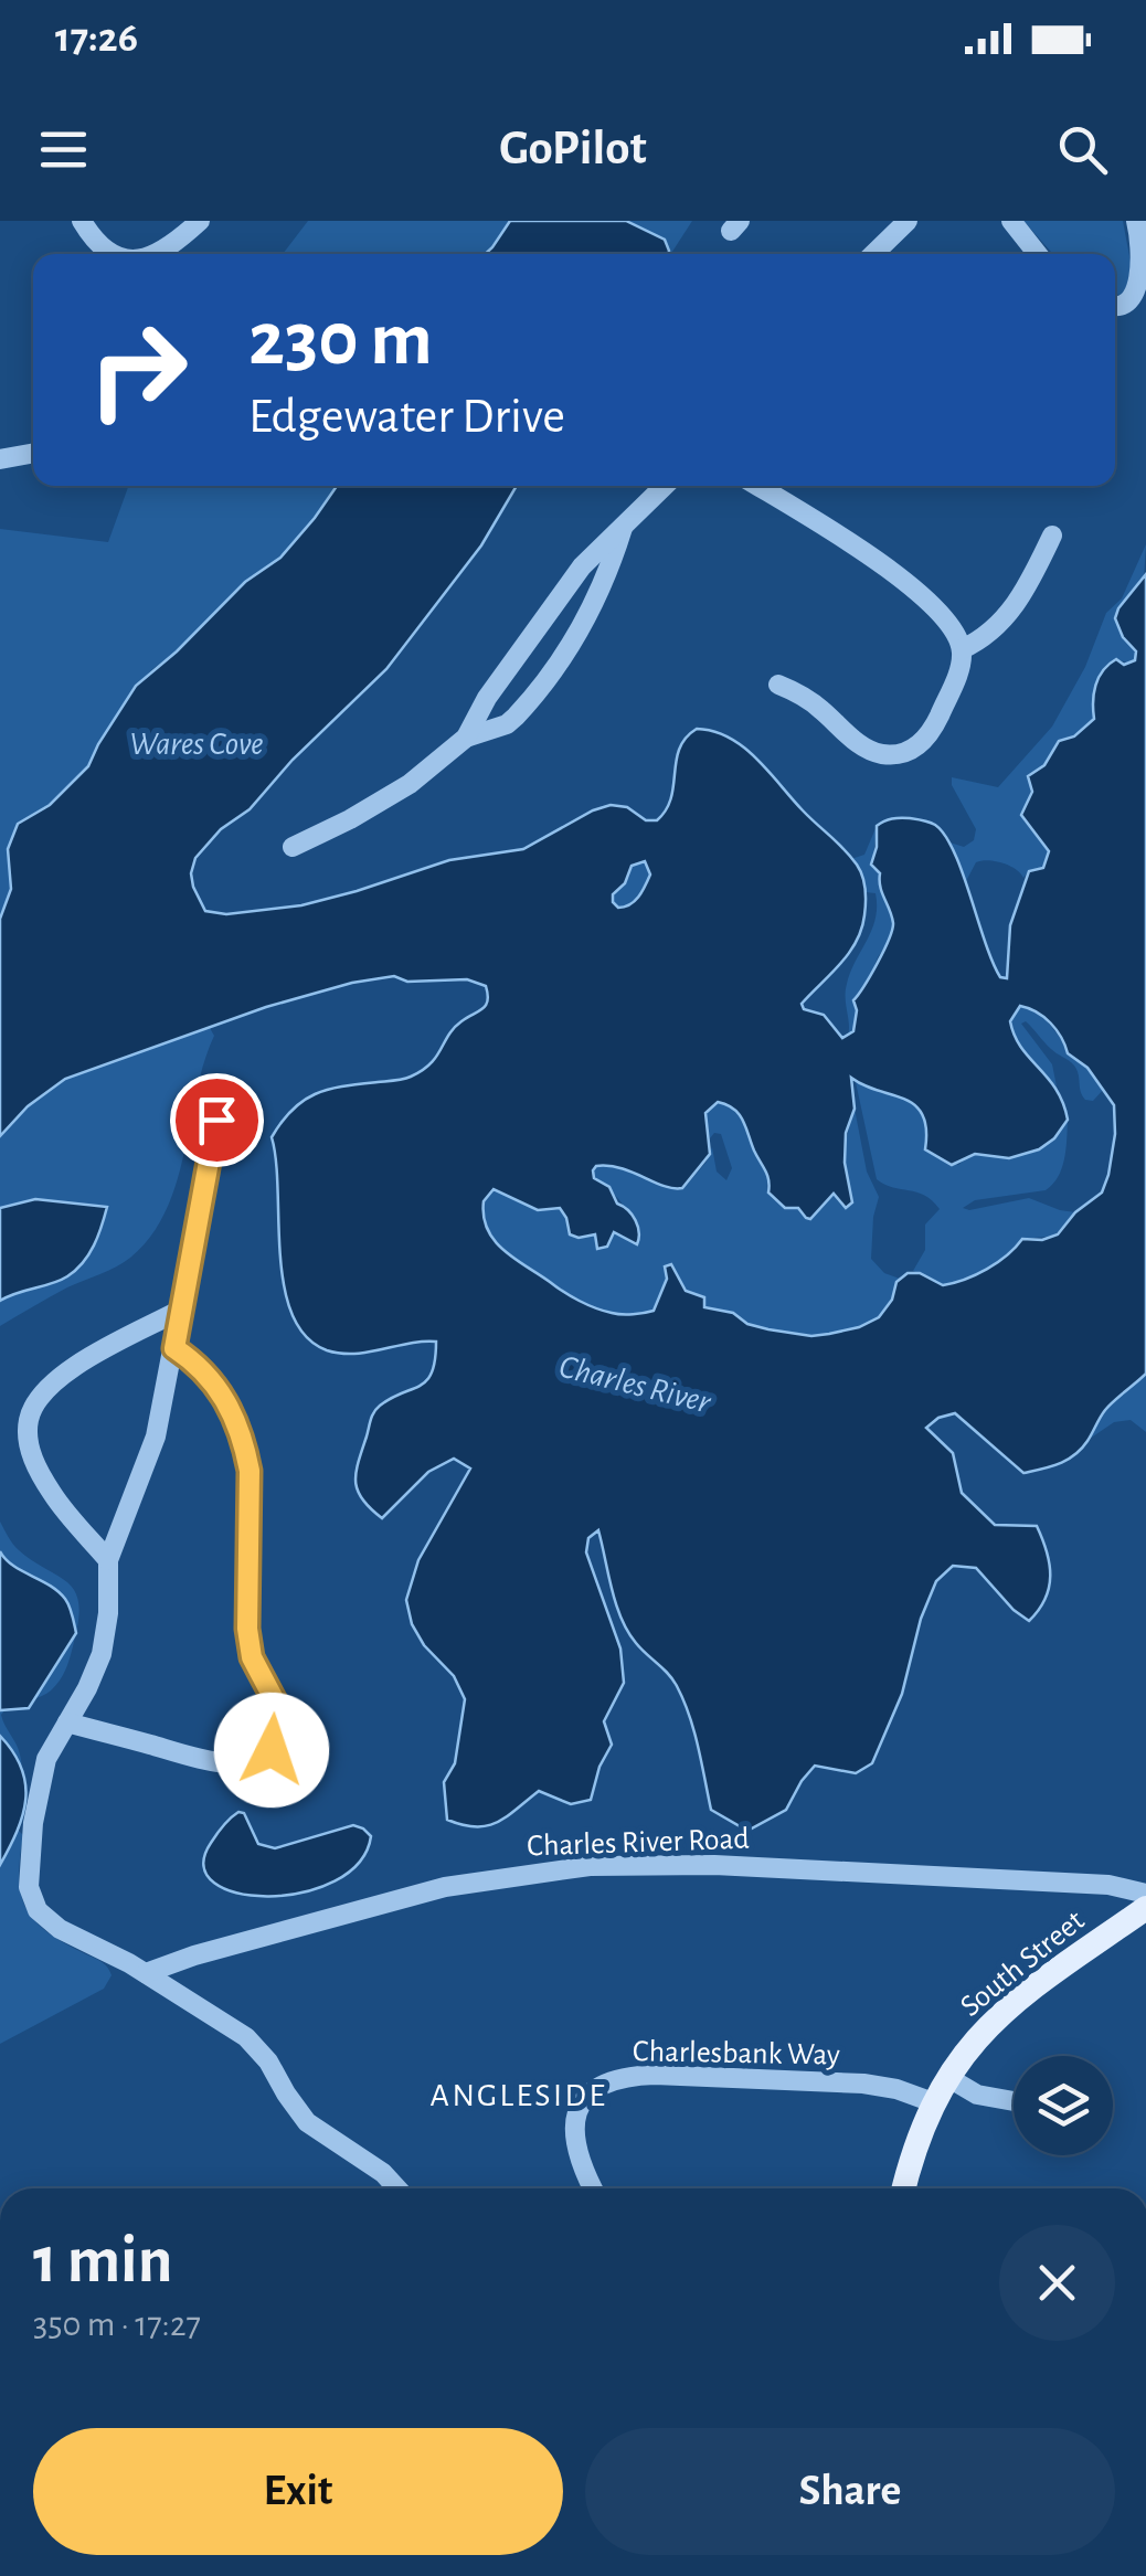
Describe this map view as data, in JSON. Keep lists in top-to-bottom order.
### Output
{
  "streets": {
    "main road": ["South Street"],
    "street": ["Charles River Road", "Charlesbank Way"]
  },
  "crossings": [
    ["South Street", "Charlesbank Way"]
  ],
  "districts": ["ANGLESIDE"],
  "water": ["Wares Cove", "Charles River"],
  "page": {
    "status": "17:26",
    "header": "GoPilot",
    "turn": ["230 m", "Edgewater Drive"],
    "heading": ["1 min", "350 m · 17:27"],
    "buttons": ["Exit", "Share"]
  }
}
